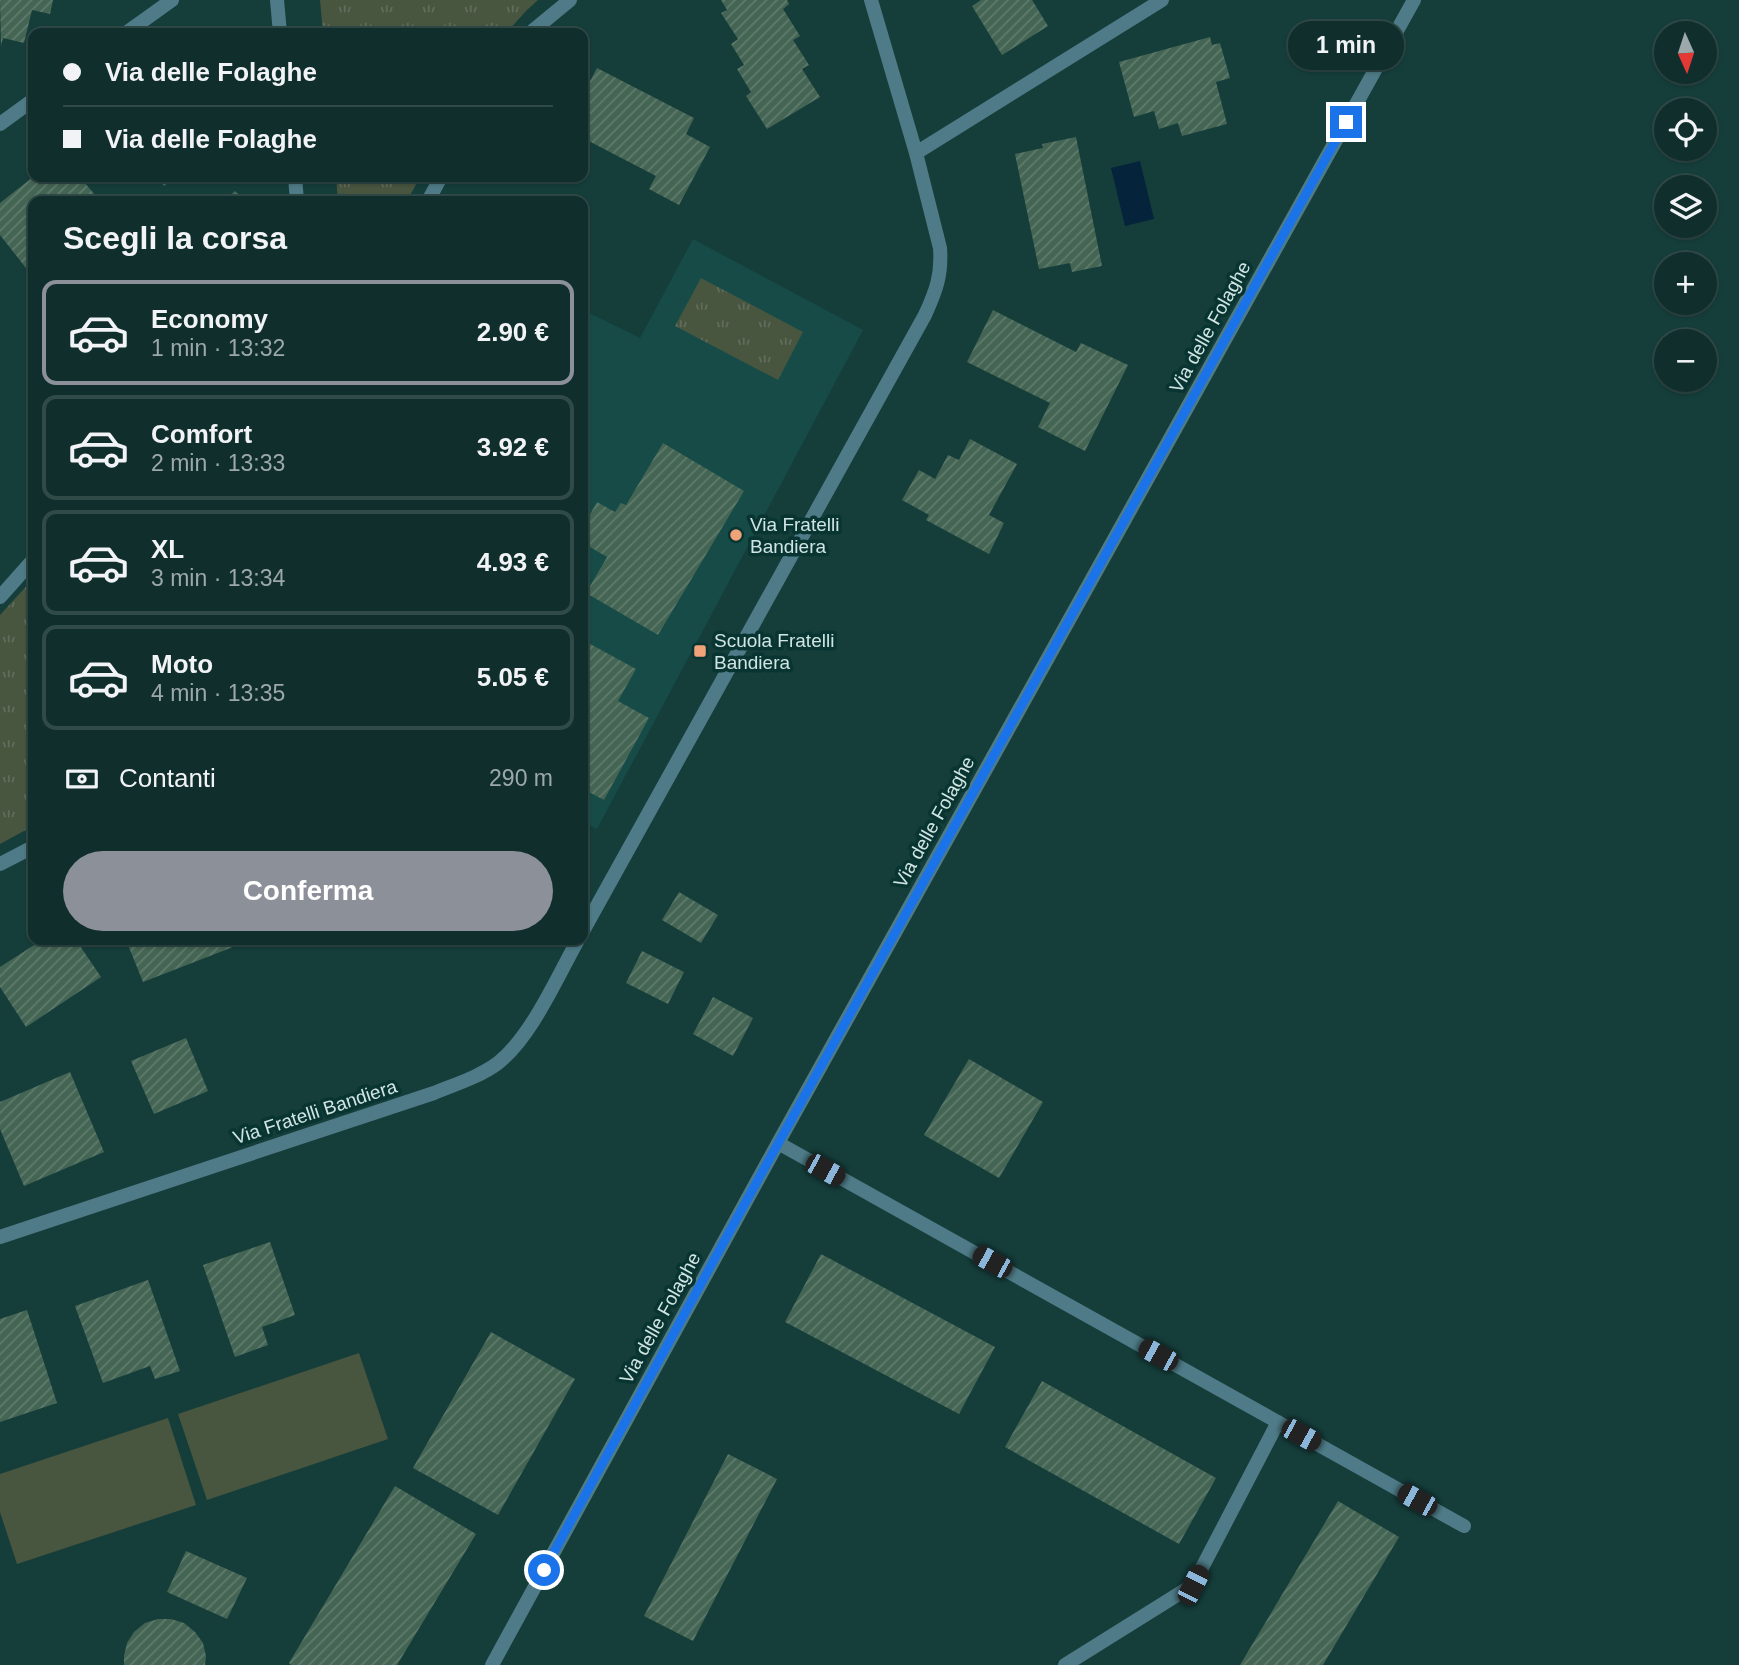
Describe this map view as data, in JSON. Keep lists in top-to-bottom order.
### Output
{
  "streets": {
    "street": ["Via delle Folaghe", "Via Fratelli Bandiera"]
  },
  "places": {
    "other": ["Via Fratelli Bandiera"],
    "transit": ["Scuola Fratelli Bandiera"]
  },
  "north": "bottom",
  "page": {
    "map_buttons": ["+", "−"],
    "bubble": "1 min",
    "banner": ["Via delle Folaghe", "Via delle Folaghe"],
    "heading": "Scegli la corsa",
    "list": [
      {
        "name": "Economy",
        "note": "1 min · 13:32",
        "value": "2.90 €"
      },
      {
        "name": "Comfort",
        "note": "2 min · 13:33",
        "value": "3.92 €"
      },
      {
        "name": "XL",
        "note": "3 min · 13:34",
        "value": "4.93 €"
      },
      {
        "name": "Moto",
        "note": "4 min · 13:35",
        "value": "5.05 €"
      }
    ],
    "pay": ["Contanti", "290 m"],
    "buttons": "Conferma"
  }
}
